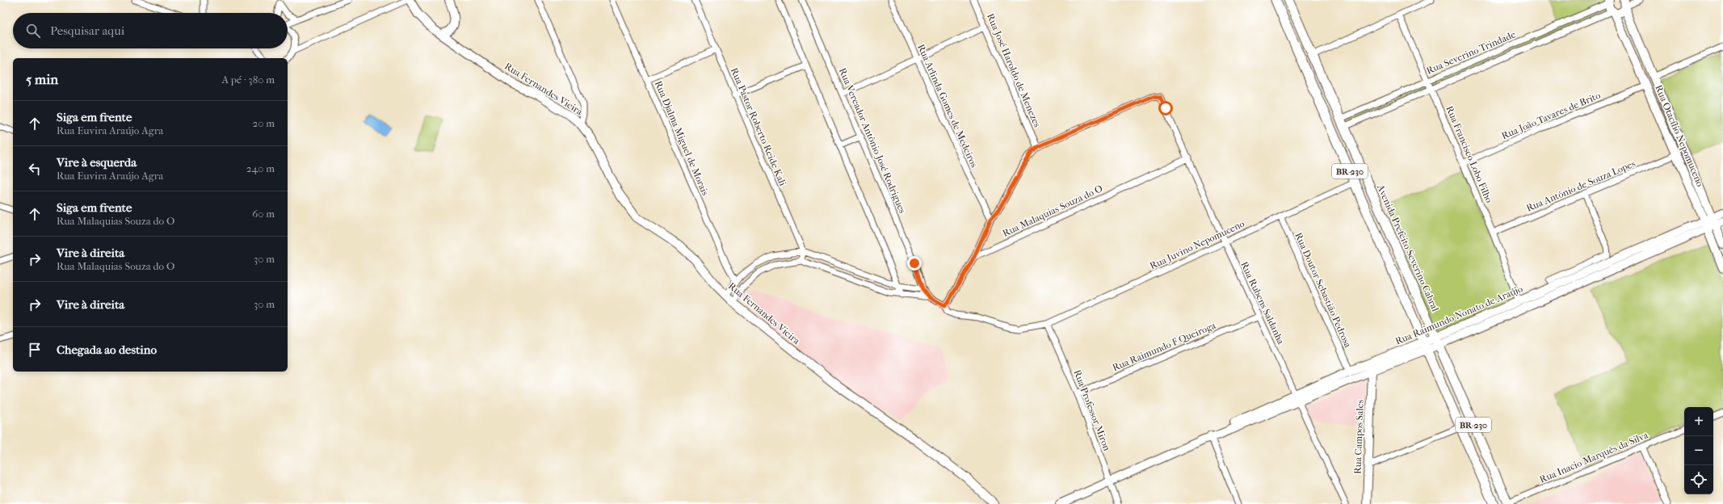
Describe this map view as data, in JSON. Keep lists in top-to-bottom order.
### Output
{
  "streets": {
    "main road": ["BR-230", "Avenida Prefeito Severino Cabral"],
    "street": [
      "Rua Severino Trindade",
      "Rua José Haroldo de Menezes",
      "Rua Fernandes Vieira",
      "Rua Arlinda Gomes de Medeiros",
      "Rua João Tavares de Brito",
      "Rua Pastor Roberto Reide Kali",
      "Rua Otacílio Nepomuceno",
      "Rua Djalma Miguel de Morais",
      "Rua Vereador Antônio José Rodrigues",
      "Rua Francisco Lobo Filho",
      "Rua Antônio de Souza Lopes",
      "Rua Malaquias Souza do O",
      "Rua Juvino Nepomuceno",
      "Rua Doutor Sebastião Pedrosa",
      "Rua Rubens Saldanha",
      "Rua Raimundo Nonato de Araújo",
      "Rua Raimundo F Queiroga",
      "Rua Professor Miron",
      "Rua Campos Sales",
      "Rua Inacio Marquês da Silva"
    ]
  },
  "crossings": [
    ["Rua Severino Trindade", "Rua Otacílio Nepomuceno"],
    ["Rua Severino Trindade", "Rua Francisco Lobo Filho"],
    ["Rua Severino Trindade", "Avenida Prefeito Severino Cabral"],
    ["Rua José Haroldo de Menezes", "Rua Rubens Saldanha"],
    ["Rua João Tavares de Brito", "Rua Otacílio Nepomuceno"],
    ["Rua João Tavares de Brito", "Rua Francisco Lobo Filho"],
    ["Rua Otacílio Nepomuceno", "Rua Antônio de Souza Lopes"],
    ["Rua Otacílio Nepomuceno", "Rua Raimundo Nonato de Araújo"],
    ["Rua Francisco Lobo Filho", "Rua Antônio de Souza Lopes"],
    ["Rua Francisco Lobo Filho", "Rua Raimundo Nonato de Araújo"],
    ["BR-230", "Rua Juvino Nepomuceno"],
    ["BR-230", "Rua Raimundo Nonato de Araújo"],
    ["Rua Malaquias Souza do O", "Rua Rubens Saldanha"],
    ["Rua Juvino Nepomuceno", "Rua Doutor Sebastião Pedrosa"],
    ["Rua Juvino Nepomuceno", "Rua Rubens Saldanha"],
    ["Rua Juvino Nepomuceno", "Rua Professor Miron"],
    ["Avenida Prefeito Severino Cabral", "Rua Raimundo Nonato de Araújo"],
    ["Avenida Prefeito Severino Cabral", "Rua Inacio Marquês da Silva"],
    ["Rua Doutor Sebastião Pedrosa", "Rua Raimundo Nonato de Araújo"],
    ["Rua Rubens Saldanha", "Rua Raimundo Nonato de Araújo"],
    ["Rua Rubens Saldanha", "Rua Raimundo F Queiroga"],
    ["Rua Raimundo Nonato de Araújo", "Rua Professor Miron"],
    ["Rua Raimundo Nonato de Araújo", "Rua Campos Sales"],
    ["Rua Raimundo F Queiroga", "Rua Professor Miron"]
  ],
  "page": {
    "search": "Pesquisar aqui",
    "heading": ["5 min", "A pé · 380 m"],
    "list": [
      ["Siga em frente", "Rua Euvira Araújo Agra", "20 m"],
      ["Vire à esquerda", "Rua Euvira Araújo Agra", "240 m"],
      ["Siga em frente", "Rua Malaquias Souza do O", "60 m"],
      ["Vire à direita", "Rua Malaquias Souza do O", "30 m"],
      ["Vire à direita", "30 m"],
      "Chegada ao destino"
    ],
    "map_buttons": ["+", "−"]
  }
}
